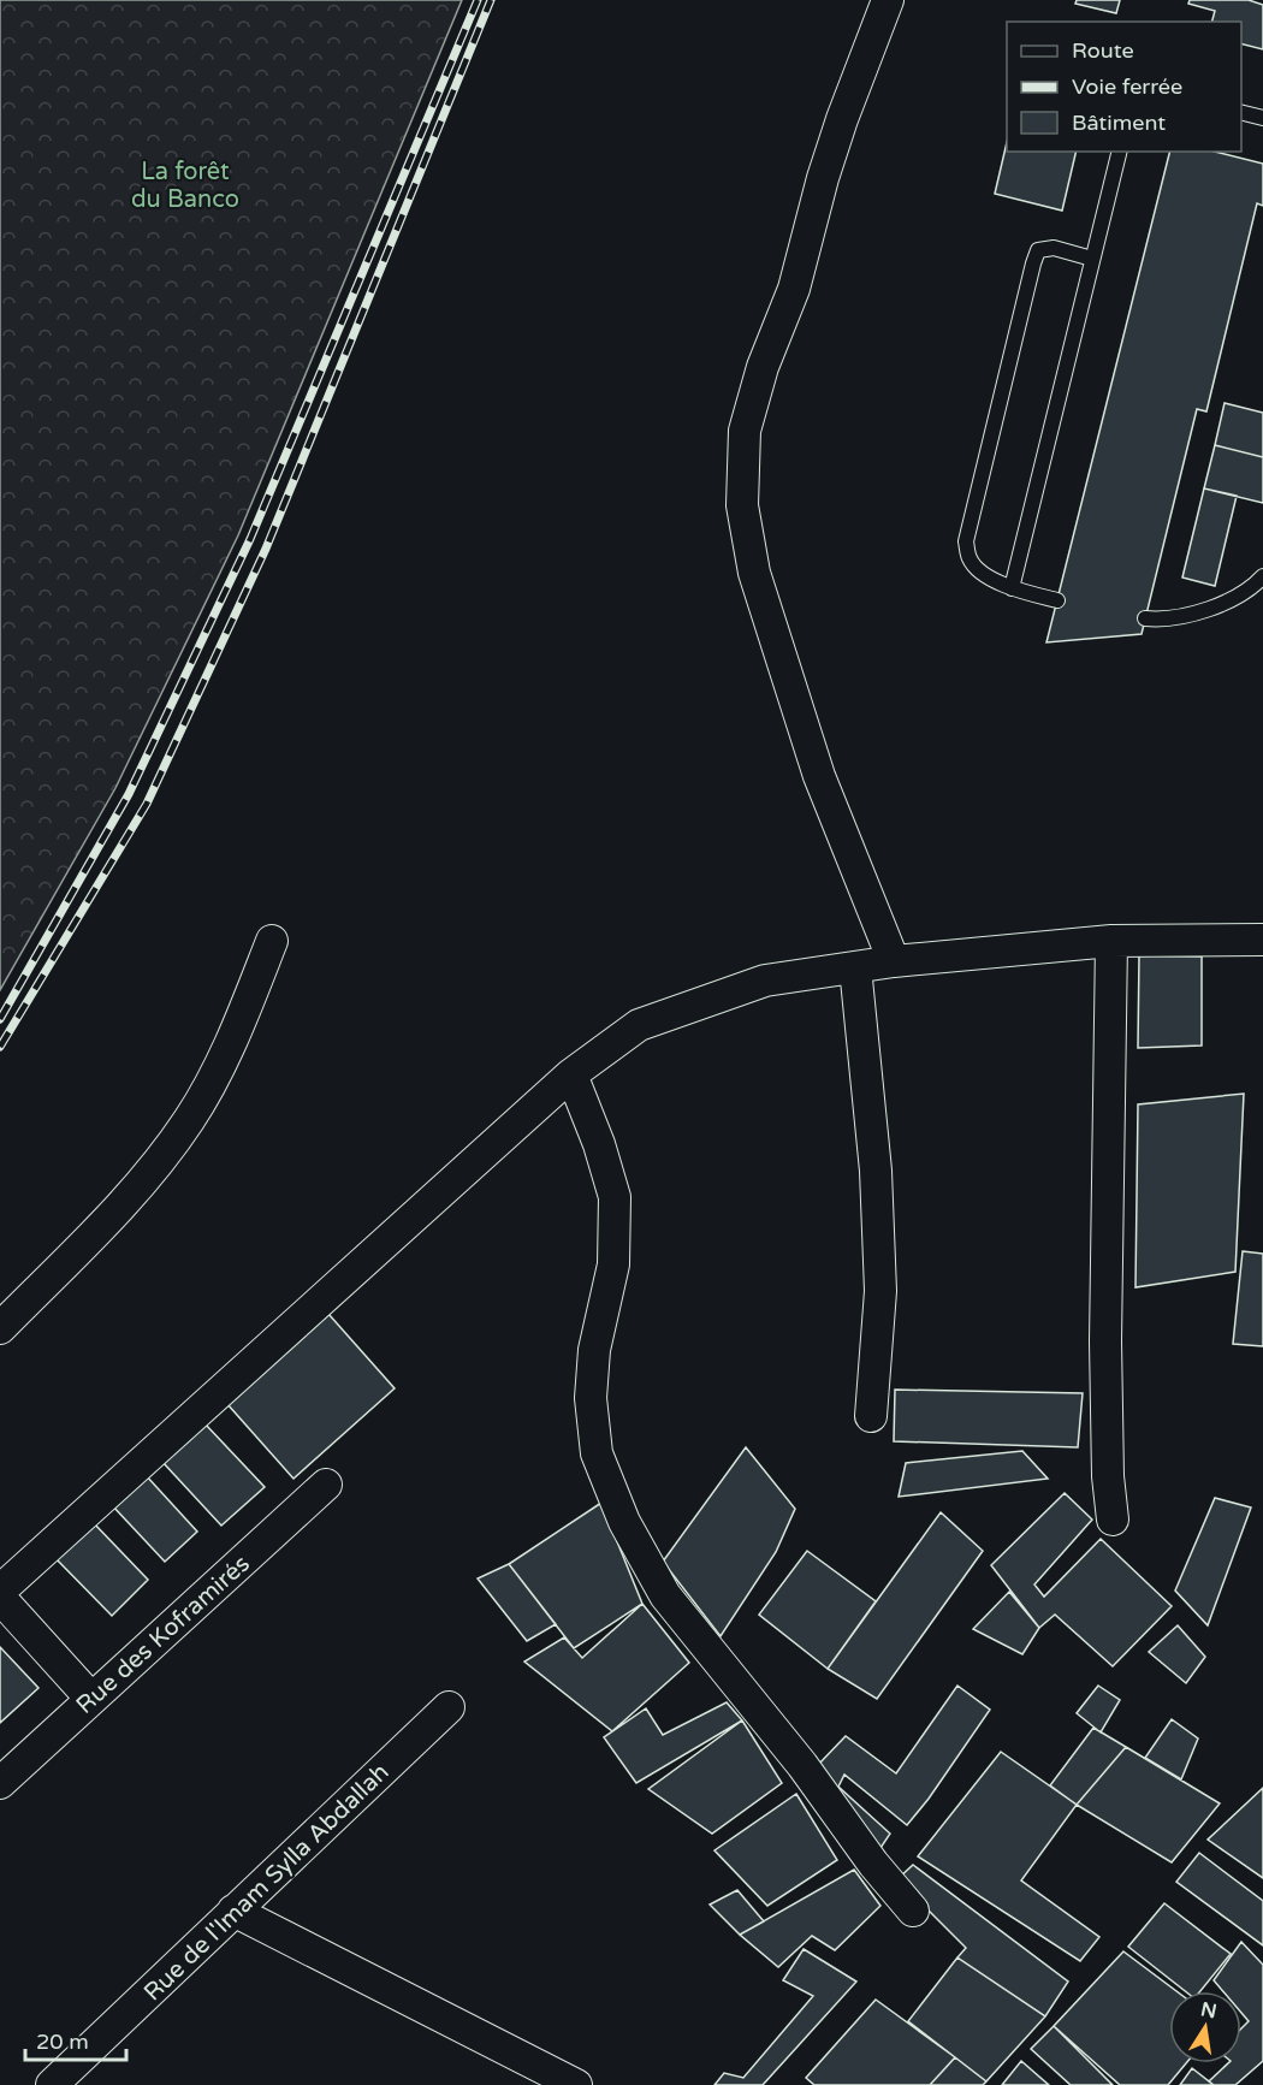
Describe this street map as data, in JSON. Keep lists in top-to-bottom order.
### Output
{
  "streets": {
    "street": ["Rue des Koframirés", "Rue de l'Imam Sylla Abdallah"]
  },
  "parks": ["La forêt du Banco"],
  "legend": ["Route", "Voie ferrée", "Bâtiment"],
  "scale_bar": "20 m",
  "north": "top"
}
